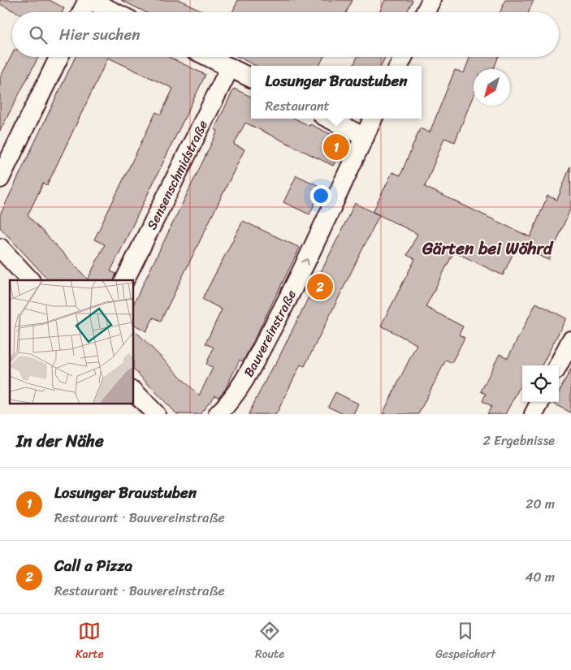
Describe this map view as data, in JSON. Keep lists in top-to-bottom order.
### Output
{
  "streets": {
    "street": ["Sensenschmidstraße", "Bauvereinstraße"]
  },
  "one_way": ["Bauvereinstraße"],
  "districts": ["Gärten bei Wöhrd"],
  "north": "bottom left",
  "page": {
    "search": "Hier suchen",
    "popup": ["Losunger Braustuben", "Restaurant"],
    "pins": ["1", "2"],
    "heading": ["In der Nähe", "2 Ergebnisse"],
    "list": [
      {
        "mark": "1",
        "name": "Losunger Braustuben",
        "note": "Restaurant · Bauvereinstraße",
        "value": "20 m"
      },
      {
        "mark": "2",
        "name": "Call a Pizza",
        "note": "Restaurant · Bauvereinstraße",
        "value": "40 m"
      }
    ],
    "nav": ["Karte", "Route", "Gespeichert"]
  }
}
